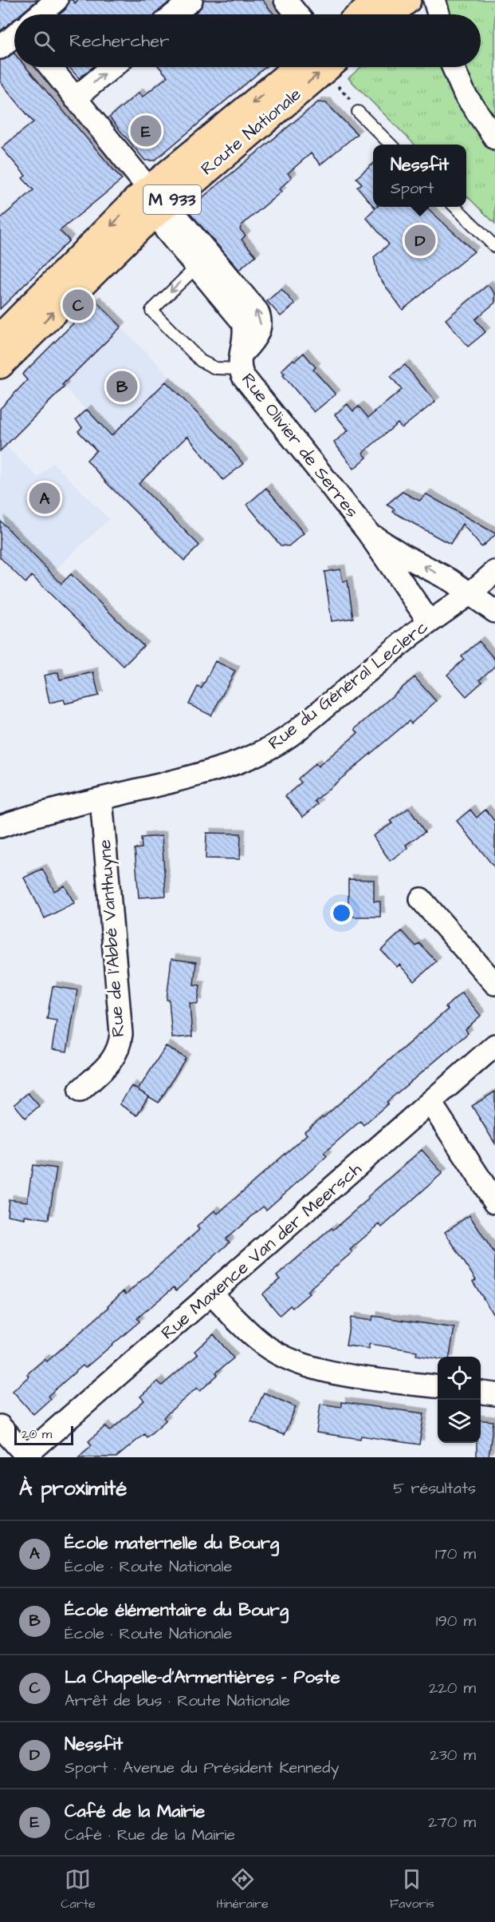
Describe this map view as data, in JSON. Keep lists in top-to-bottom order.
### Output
{
  "streets": {
    "main road": ["Route Nationale", "M 933"],
    "street": [
      "Rue Olivier de Serres",
      "Rue du Général Leclerc",
      "Rue de l'Abbé Vanthuyne",
      "Rue Maxence Van der Meersch"
    ]
  },
  "crossings": [
    ["Rue Olivier de Serres", "Rue du Général Leclerc"],
    ["Rue du Général Leclerc", "Rue de l'Abbé Vanthuyne"]
  ],
  "scale_bar": "20 m",
  "page": {
    "search": "Rechercher",
    "pins": [
      "E",
      "D",
      "C",
      "B",
      "A"
    ],
    "popup": ["Nessfit", "Sport"],
    "scale": "20 m",
    "heading": ["À proximité", "5 résultats"],
    "list": [
      {
        "mark": "A",
        "name": "École maternelle du Bourg",
        "note": "École · Route Nationale",
        "value": "170 m"
      },
      {
        "mark": "B",
        "name": "École élémentaire du Bourg",
        "note": "École · Route Nationale",
        "value": "190 m"
      },
      {
        "mark": "C",
        "name": "La Chapelle-d'Armentières – Poste",
        "note": "Arrêt de bus · Route Nationale",
        "value": "220 m"
      },
      {
        "mark": "D",
        "name": "Nessfit",
        "note": "Sport · Avenue du Président Kennedy",
        "value": "230 m"
      },
      {
        "mark": "E",
        "name": "Café de la Mairie",
        "note": "Café · Rue de la Mairie",
        "value": "270 m"
      }
    ],
    "nav": ["Carte", "Itinéraire", "Favoris"]
  }
}
